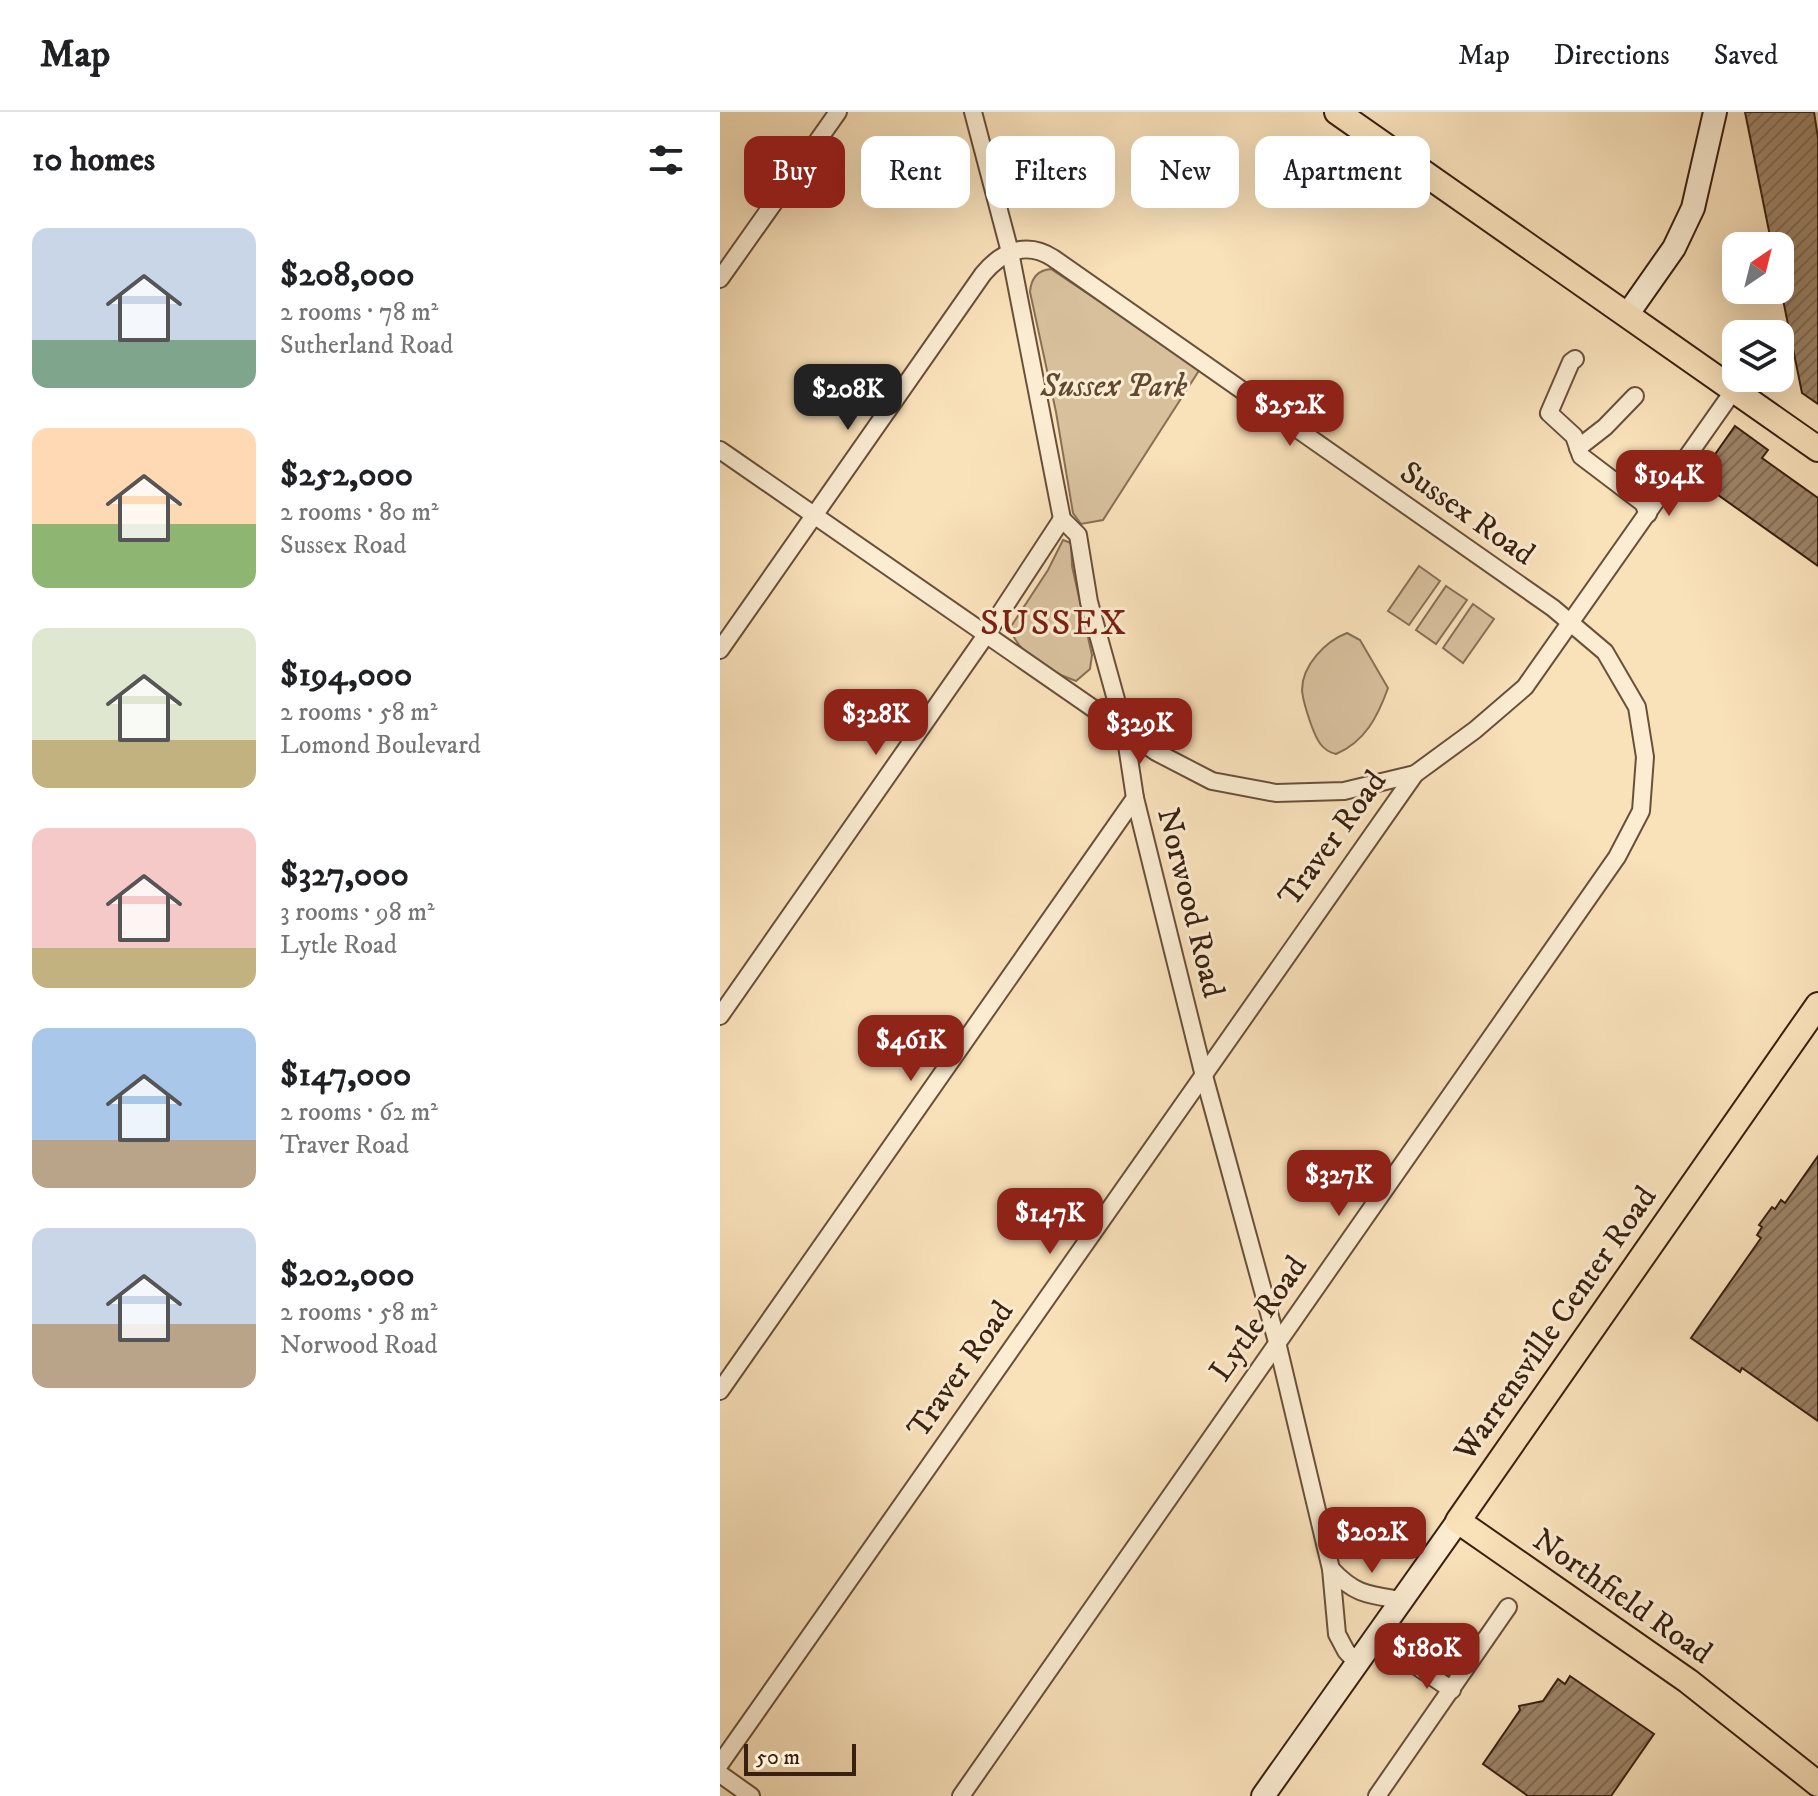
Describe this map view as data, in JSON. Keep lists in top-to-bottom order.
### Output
{
  "streets": {
    "main road": ["Warrensville Center Road", "Northfield Road"],
    "street": [
      "Sussex Road",
      "Traver Road",
      "Norwood Road",
      "Lytle Road"
    ]
  },
  "crossings": [
    ["Sussex Road", "Norwood Road"],
    ["Sussex Road", "Lytle Road"],
    ["Traver Road", "Norwood Road"],
    ["Norwood Road", "Lytle Road"],
    ["Norwood Road", "Warrensville Center Road"],
    ["Warrensville Center Road", "Northfield Road"]
  ],
  "districts": ["SUSSEX"],
  "parks": ["Sussex Park"],
  "scale_bar": "50 m",
  "north": "top right",
  "page": {
    "header": "Map",
    "nav": ["Map", "Directions", "Saved"],
    "heading": "10 homes",
    "chip": [
      "Buy",
      "Rent",
      "Filters",
      "New",
      "Apartment"
    ],
    "list": [
      {
        "name": "$208,000",
        "note": "2 rooms · 78 m² · Sutherland Road"
      },
      {
        "name": "$252,000",
        "note": "2 rooms · 80 m² · Sussex Road"
      },
      {
        "name": "$194,000",
        "note": "2 rooms · 58 m² · Lomond Boulevard"
      },
      {
        "name": "$327,000",
        "note": "3 rooms · 98 m² · Lytle Road"
      },
      {
        "name": "$147,000",
        "note": "2 rooms · 62 m² · Traver Road"
      },
      {
        "name": "$202,000",
        "note": "2 rooms · 58 m² · Norwood Road"
      }
    ],
    "price": [
      "$208K",
      "$252K",
      "$194K",
      "$328K",
      "$329K",
      "$461K",
      "$327K",
      "$147K",
      "$202K",
      "$180K"
    ],
    "scale": "50 m"
  }
}
